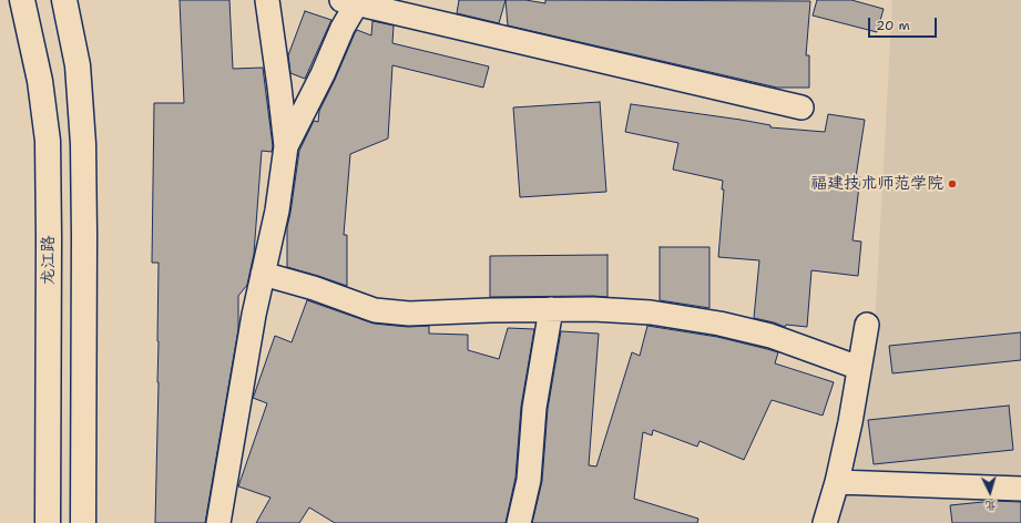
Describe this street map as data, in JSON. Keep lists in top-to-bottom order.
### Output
{
  "streets": {
    "main road": ["龙江路"]
  },
  "places": ["福建技术师范学院"],
  "scale_bar": "20 m",
  "north": "bottom"
}
